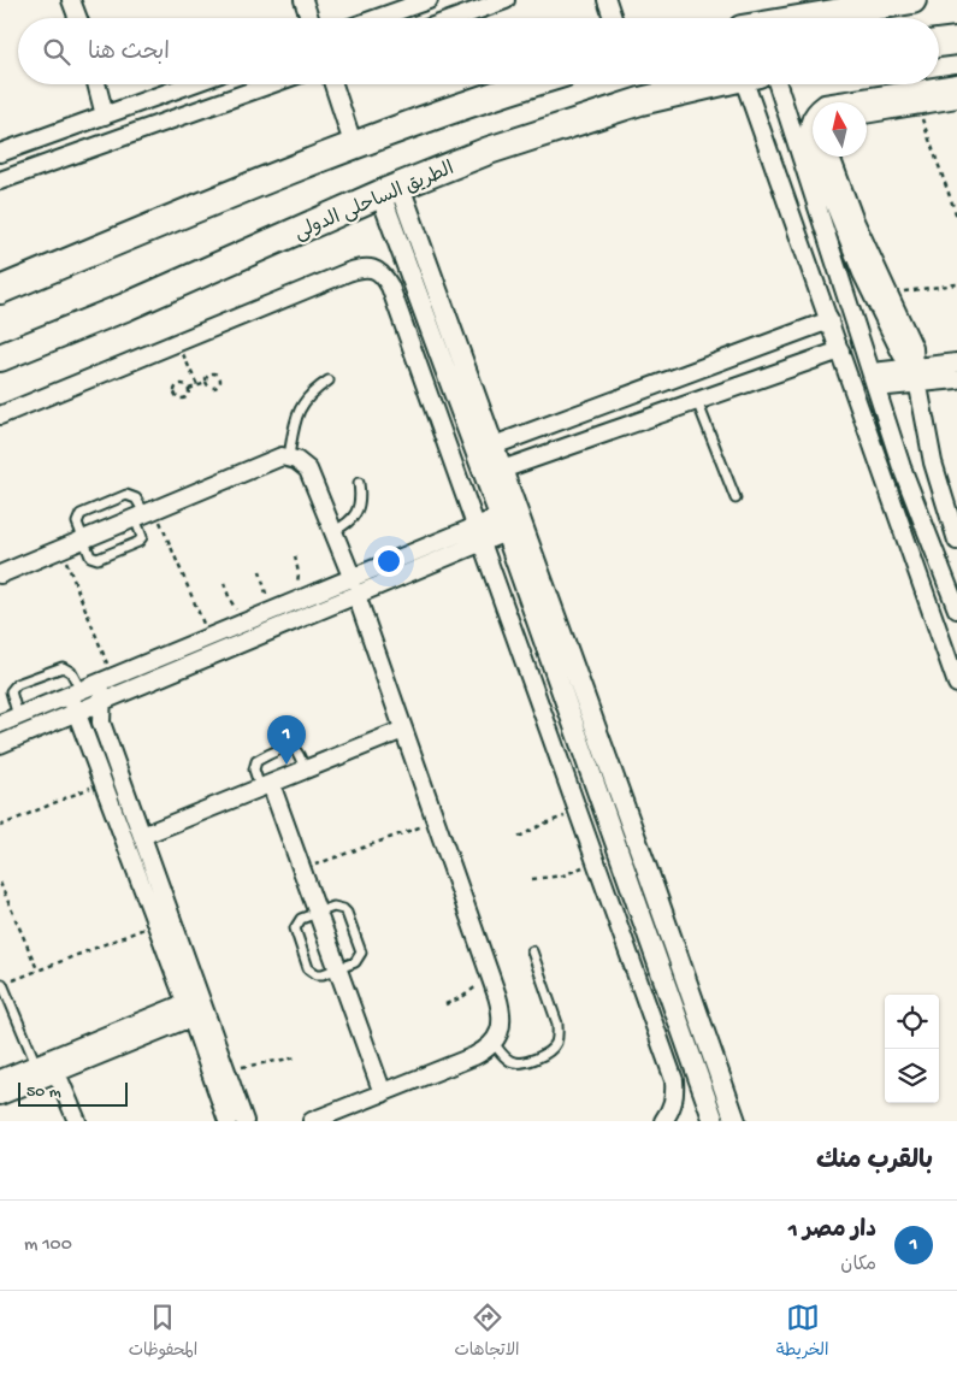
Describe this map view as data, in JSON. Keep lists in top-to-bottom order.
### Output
{
  "streets": {
    "highway": ["الطريق الساحلى الدولى"]
  },
  "scale_bar": "50 m",
  "north": "top",
  "page": {
    "search": "ابحث هنا",
    "pins": "1",
    "scale": "50 m",
    "heading": "بالقرب منك",
    "list": [
      {
        "mark": "1",
        "name": "دار مصر 1",
        "note": "مكان",
        "value": "100 m"
      }
    ],
    "nav": ["الخريطة", "الاتجاهات", "المحفوظات"]
  }
}
